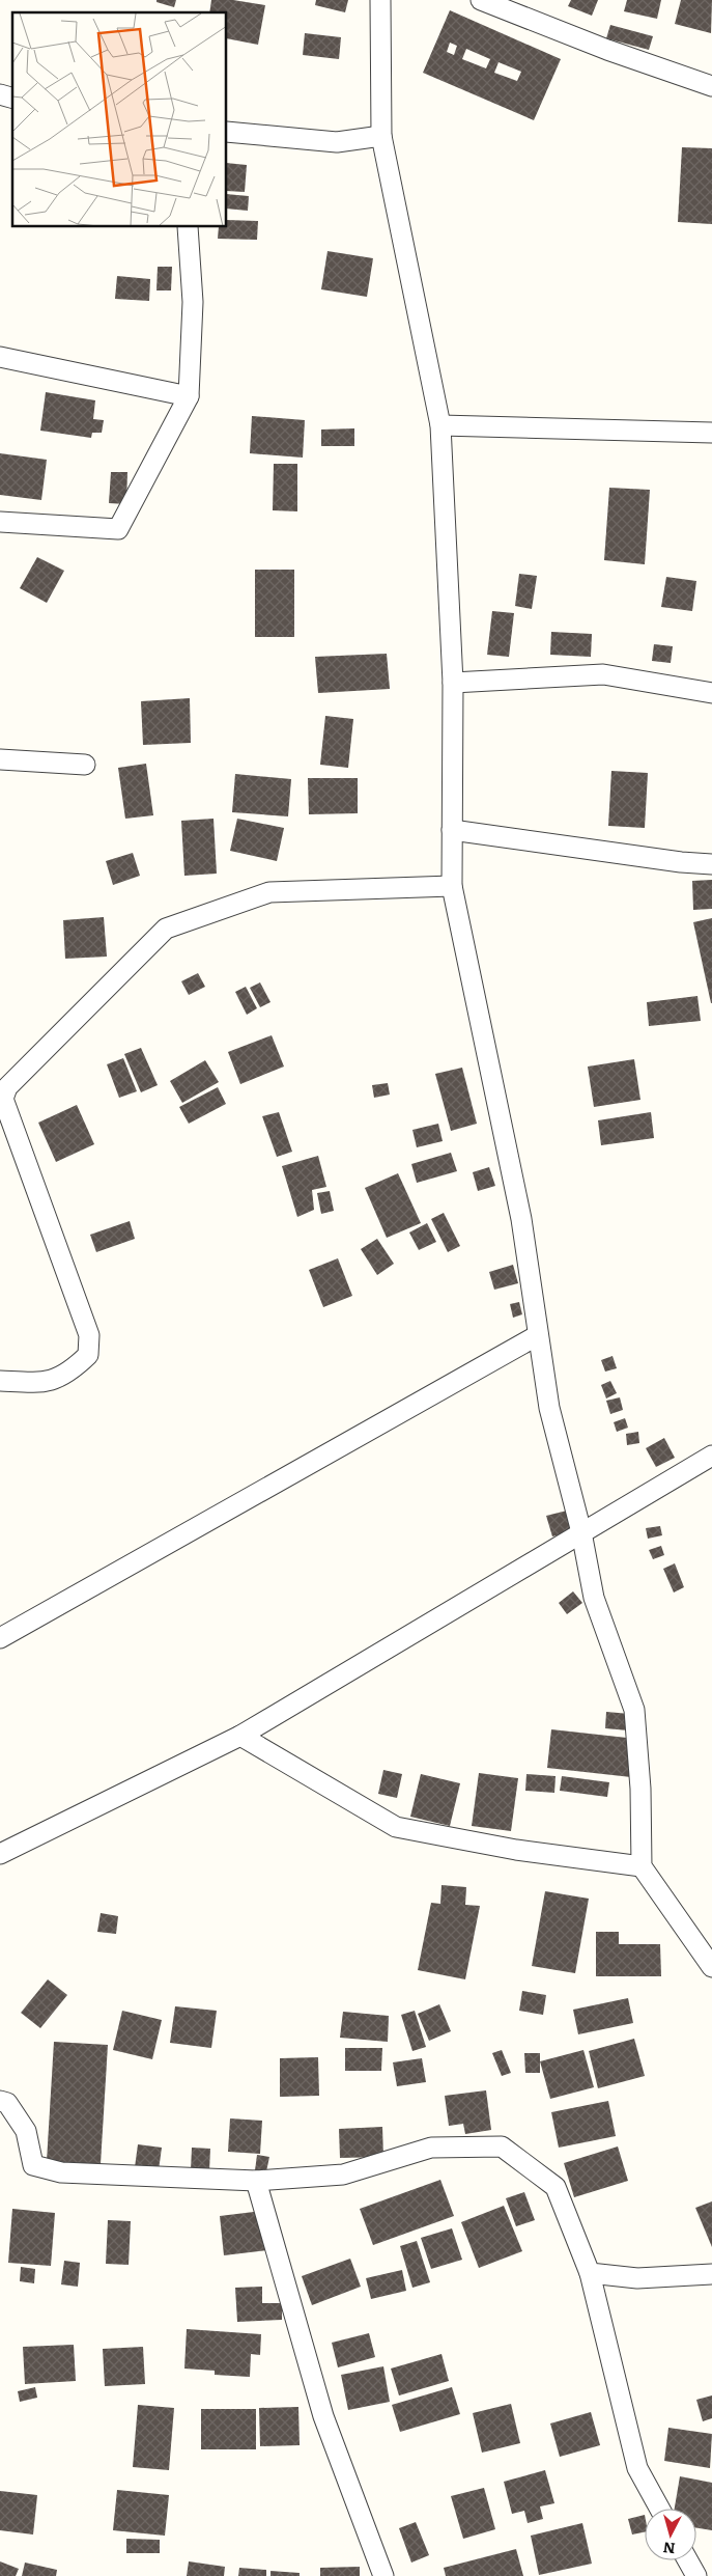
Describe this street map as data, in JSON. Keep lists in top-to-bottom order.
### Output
{
  "north": "bottom"
}
